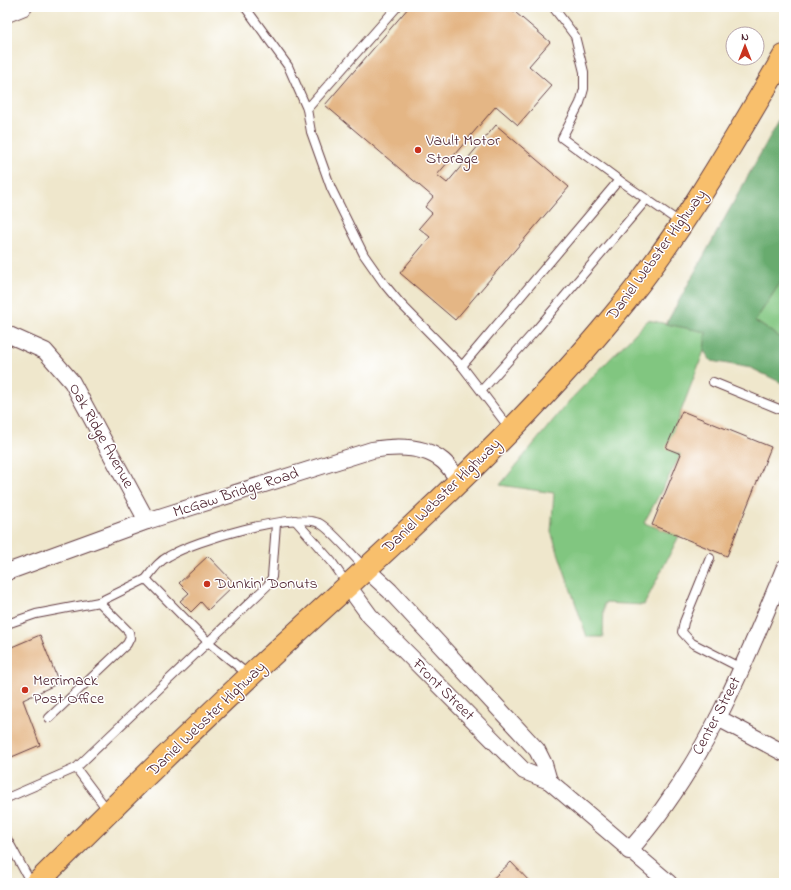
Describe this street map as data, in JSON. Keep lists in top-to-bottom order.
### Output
{
  "streets": {
    "main road": ["Daniel Webster Highway"],
    "street": [
      "Oak Ridge Avenue",
      "McGaw Bridge Road",
      "Front Street",
      "Center Street"
    ]
  },
  "crossings": [
    ["Daniel Webster Highway", "McGaw Bridge Road"],
    ["Daniel Webster Highway", "Front Street"],
    ["Oak Ridge Avenue", "McGaw Bridge Road"],
    ["Front Street", "Center Street"]
  ],
  "places": ["Vault Motor Storage", "Dunkin' Donuts", "Merrimack Post Office"],
  "north": "top"
}
